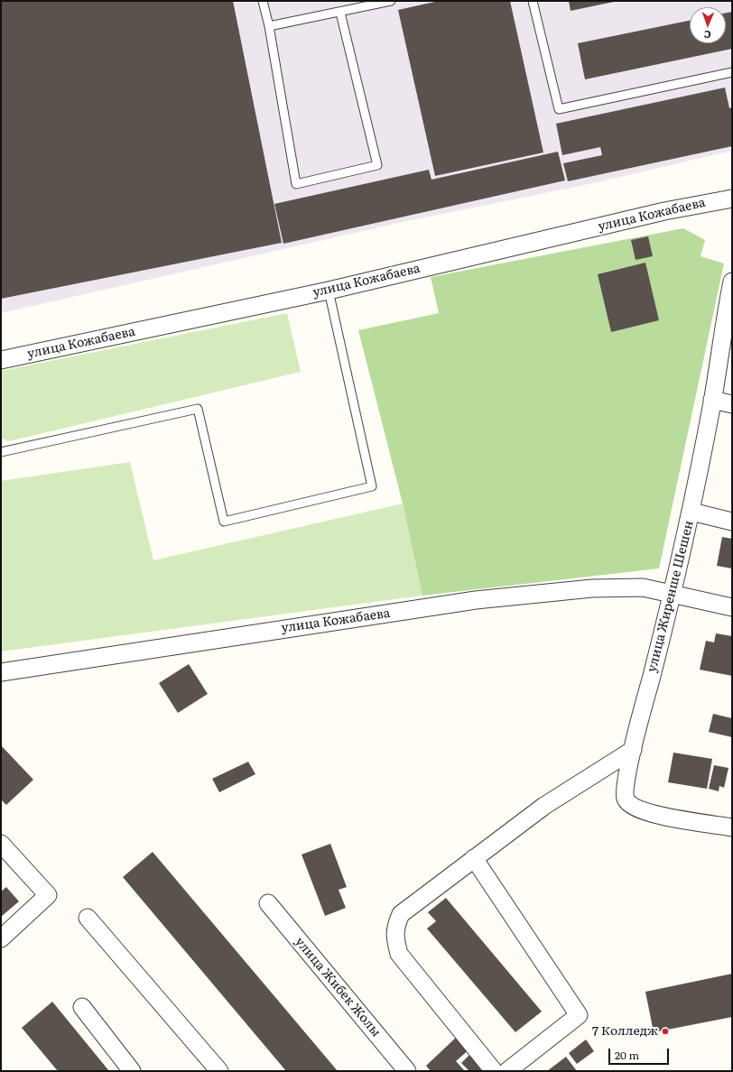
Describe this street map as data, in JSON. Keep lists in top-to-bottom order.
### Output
{
  "streets": {
    "street": ["улица Кожабаева", "улица Жиренше Шешен", "улица Жибек Жолы"]
  },
  "crossings": [
    ["улица Кожабаева", "улица Жиренше Шешен"]
  ],
  "places": ["7 Колледж"],
  "scale_bar": "20 m",
  "north": "bottom"
}
